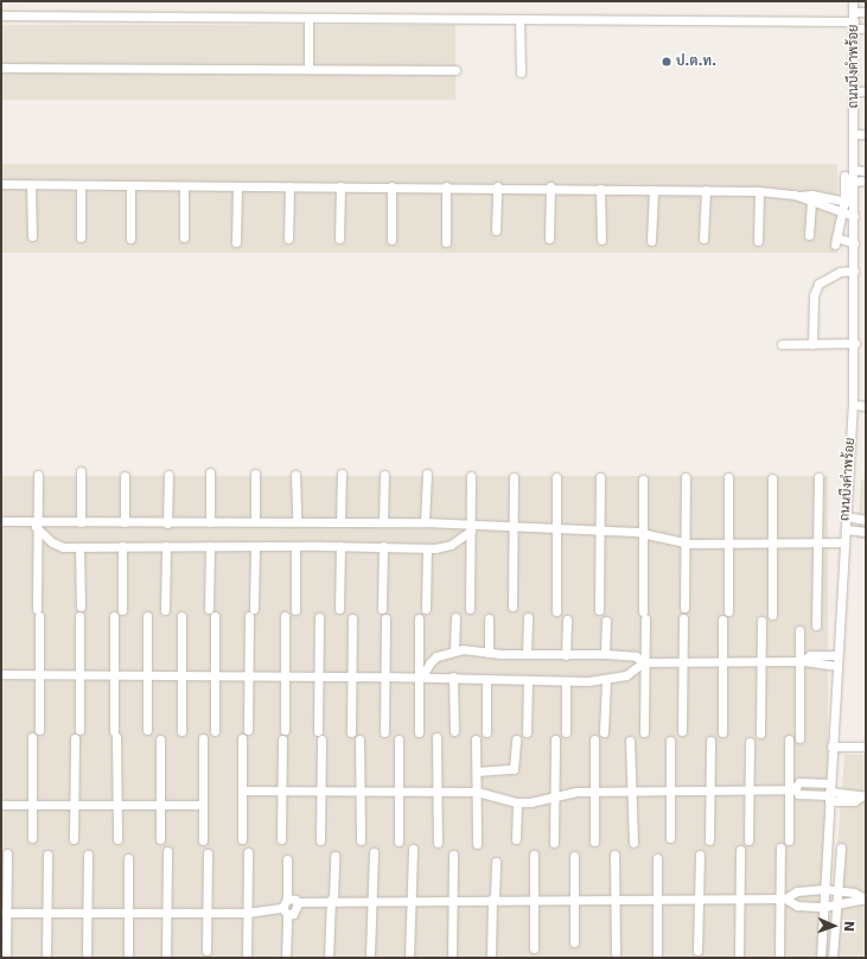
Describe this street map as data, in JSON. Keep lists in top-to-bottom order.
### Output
{
  "streets": {
    "street": ["ถนนบึงคำพร้อย"]
  },
  "places": ["ป.ต.ท."],
  "north": "right"
}
